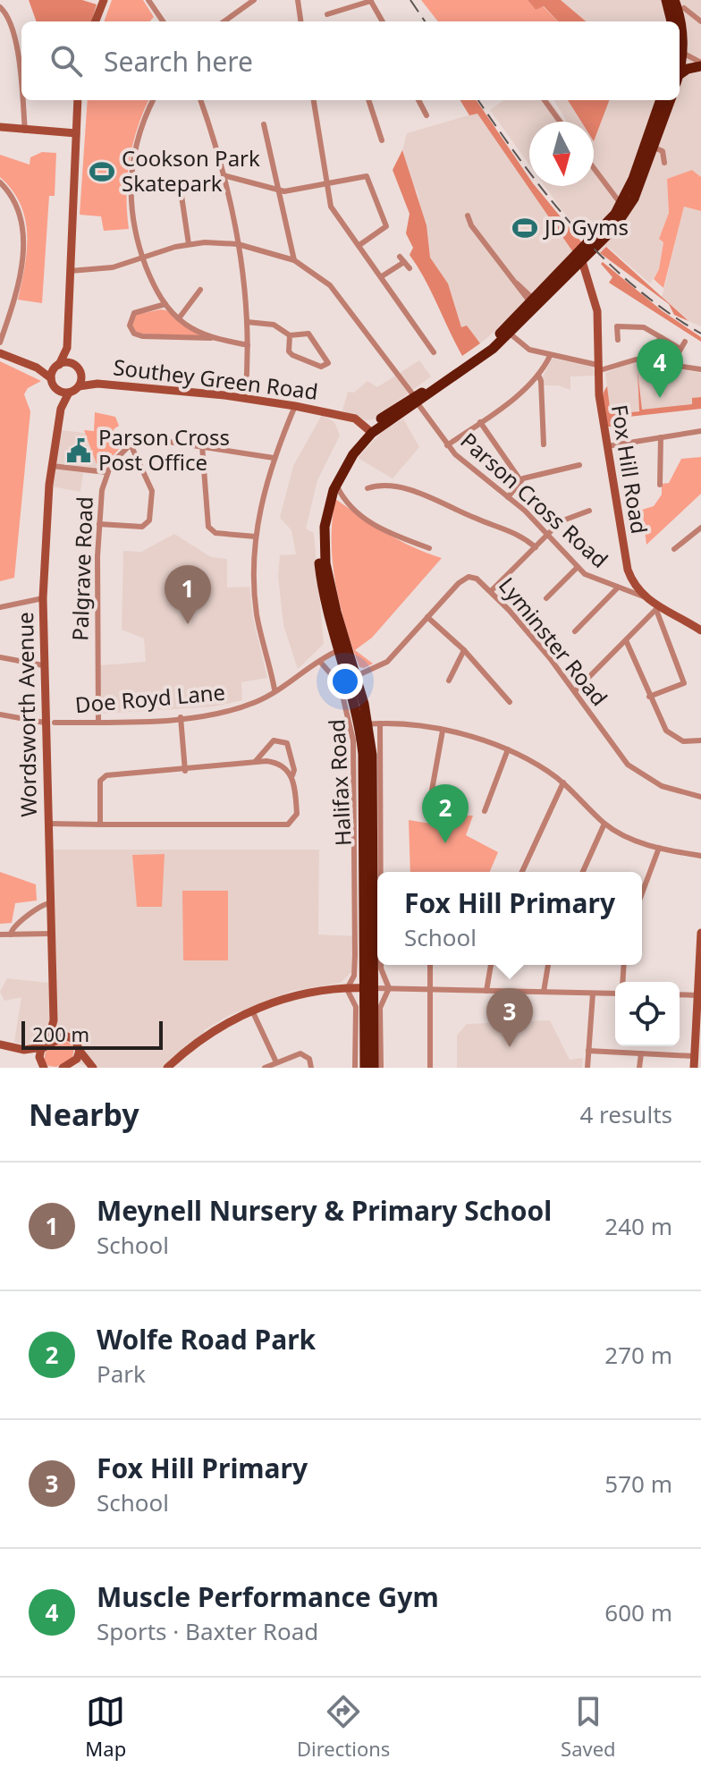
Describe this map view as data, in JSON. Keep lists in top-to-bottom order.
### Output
{
  "streets": {
    "highway": ["Halifax Road"],
    "street": [
      "Southey Green Road",
      "Fox Hill Road",
      "Parson Cross Road",
      "Palgrave Road",
      "Lyminster Road",
      "Doe Royd Lane",
      "Wordsworth Avenue"
    ]
  },
  "crossings": [
    ["Southey Green Road", "Wordsworth Avenue"],
    ["Southey Green Road", "Halifax Road"],
    ["Fox Hill Road", "Parson Cross Road"],
    ["Fox Hill Road", "Halifax Road"],
    ["Parson Cross Road", "Halifax Road"],
    ["Palgrave Road", "Doe Royd Lane"],
    ["Lyminster Road", "Halifax Road"],
    ["Doe Royd Lane", "Wordsworth Avenue"],
    ["Doe Royd Lane", "Halifax Road"]
  ],
  "places": {
    "sports": ["Cookson Park Skatepark", "JD Gyms"],
    "public building": ["Parson Cross Post Office"]
  },
  "scale_bar": "200 m",
  "north": "bottom",
  "page": {
    "search": "Search here",
    "pins": [
      "4",
      "1",
      "2",
      "3"
    ],
    "popup": ["Fox Hill Primary", "School"],
    "scale": "200 m",
    "heading": ["Nearby", "4 results"],
    "list": [
      {
        "mark": "1",
        "name": "Meynell Nursery & Primary School",
        "note": "School",
        "value": "240 m"
      },
      {
        "mark": "2",
        "name": "Wolfe Road Park",
        "note": "Park",
        "value": "270 m"
      },
      {
        "mark": "3",
        "name": "Fox Hill Primary",
        "note": "School",
        "value": "570 m"
      },
      {
        "mark": "4",
        "name": "Muscle Performance Gym",
        "note": "Sports · Baxter Road",
        "value": "600 m"
      }
    ],
    "nav": ["Map", "Directions", "Saved"]
  }
}
